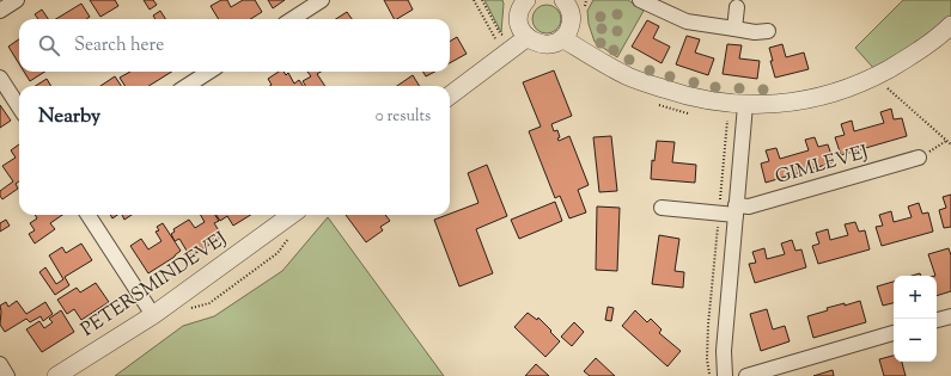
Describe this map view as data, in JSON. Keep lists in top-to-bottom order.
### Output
{
  "streets": {
    "street": ["GIMLEVEJ", "PETERSMINDEVEJ"]
  },
  "page": {
    "search": "Search here",
    "heading": ["Nearby", "0 results"],
    "map_buttons": ["+", "−"]
  }
}
